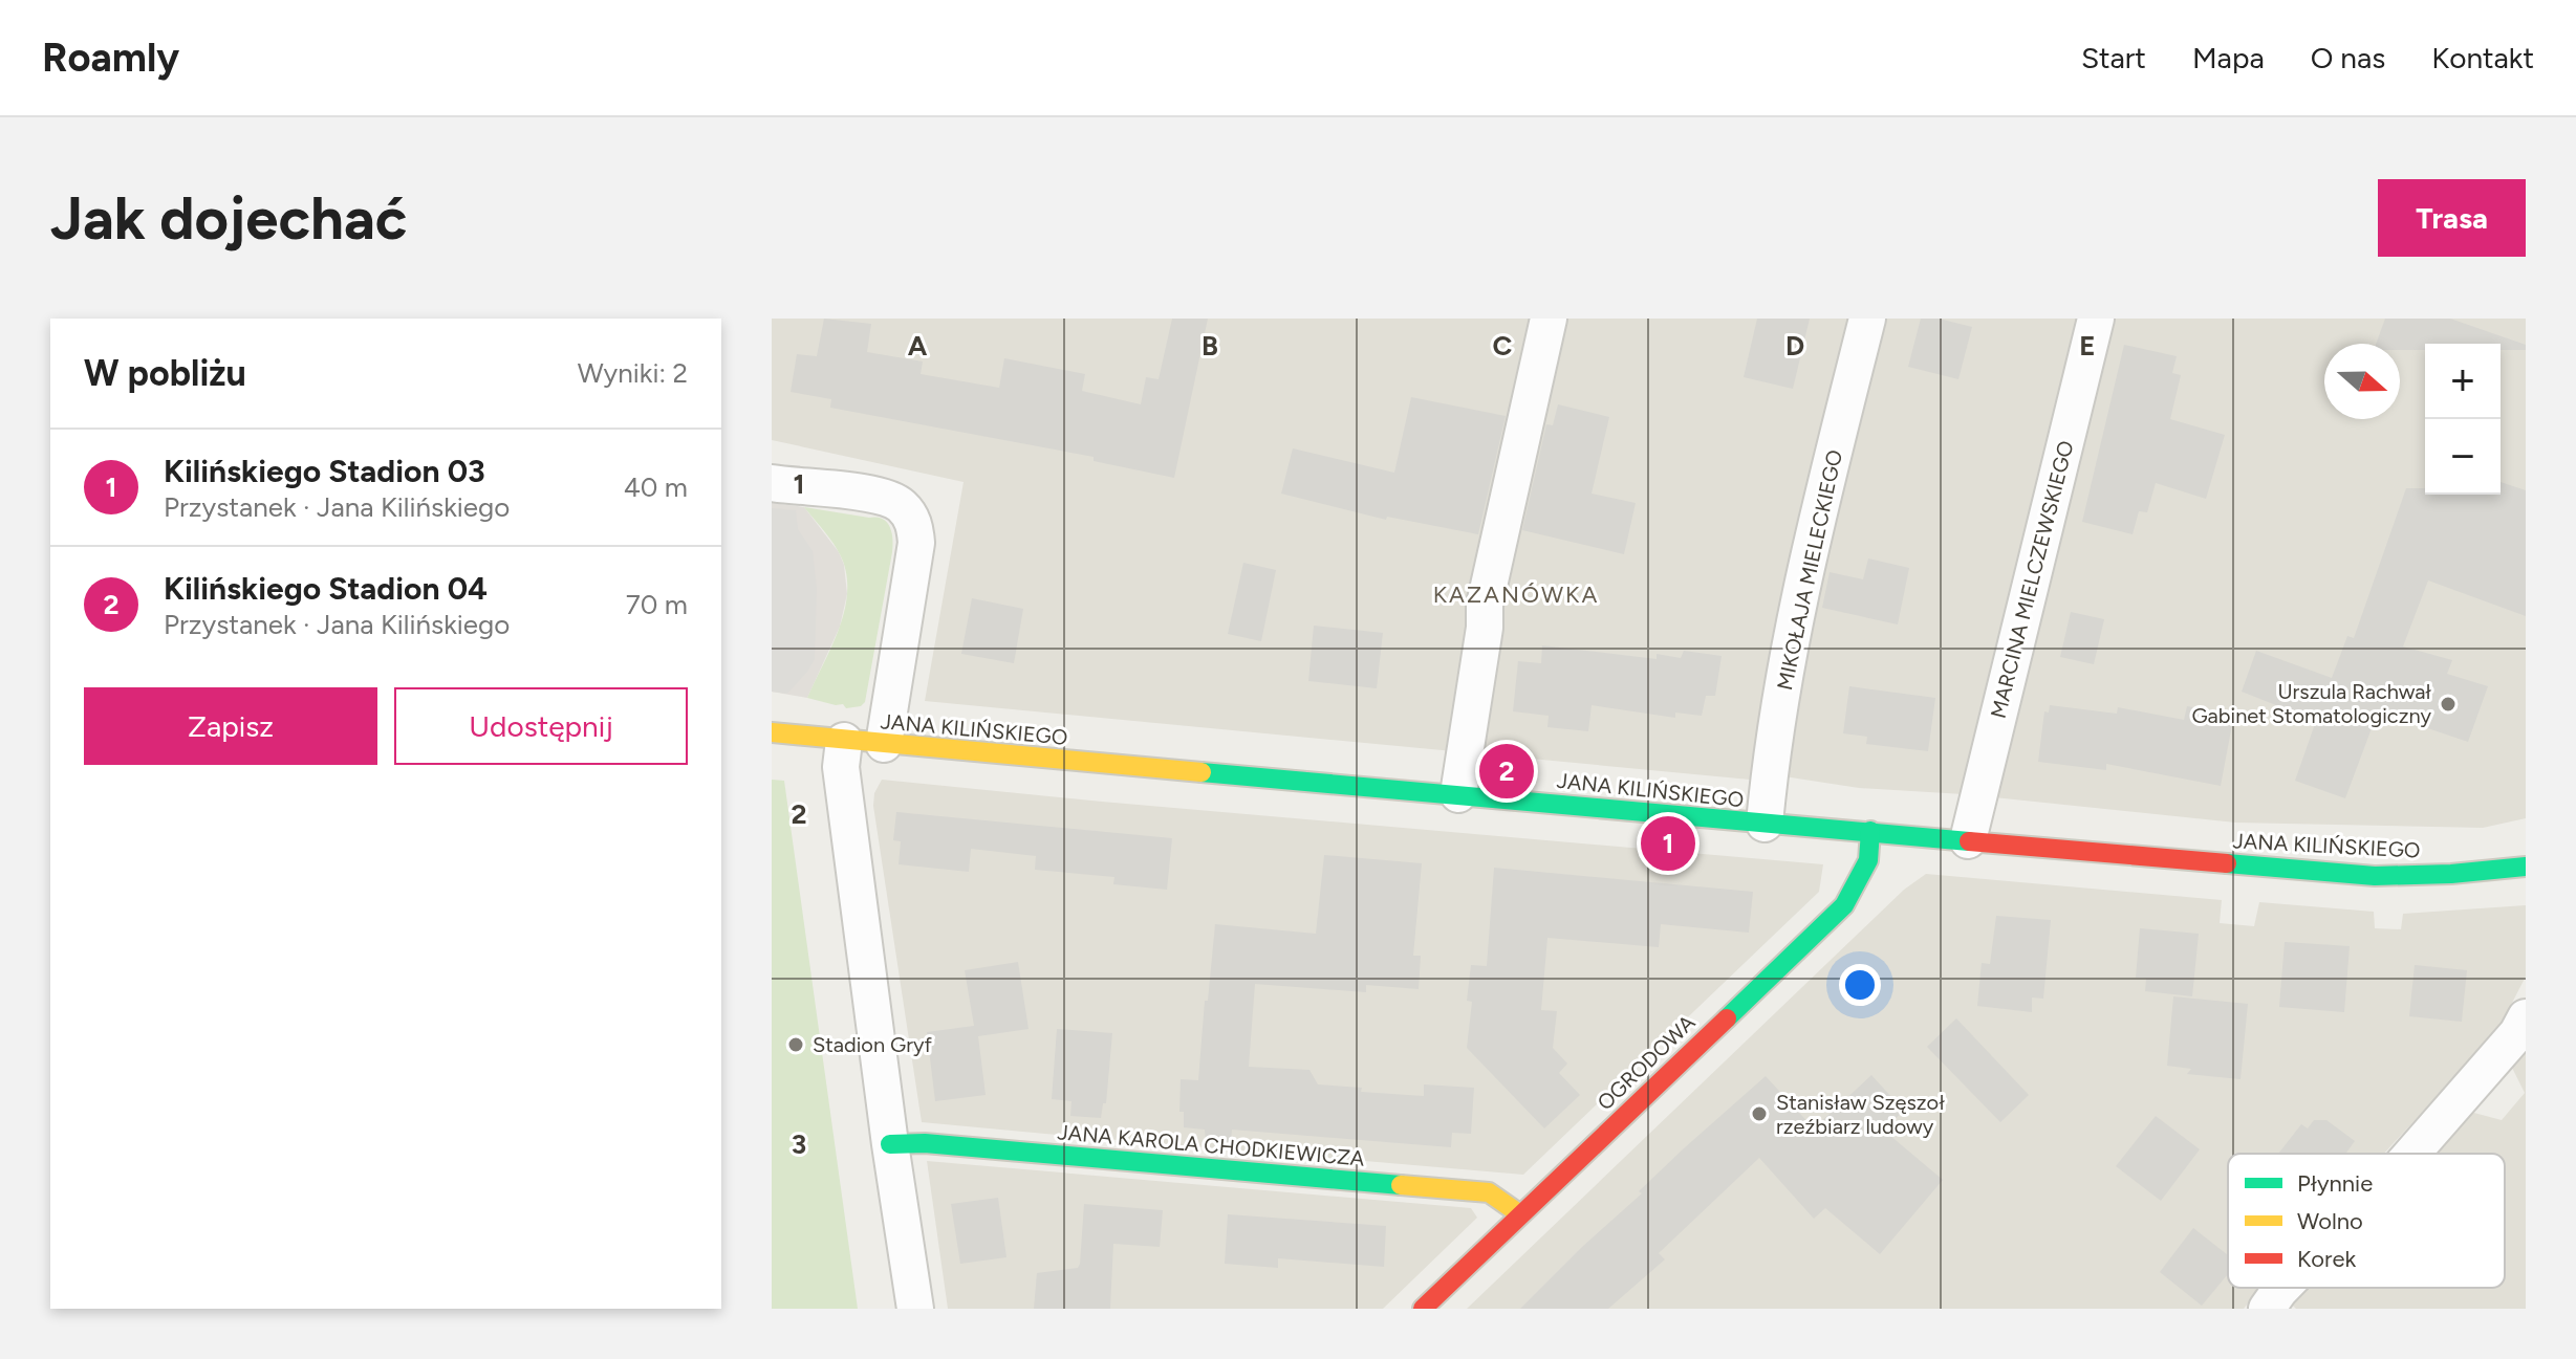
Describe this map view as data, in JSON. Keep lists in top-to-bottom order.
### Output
{
  "streets": {
    "street": [
      "MIKOŁAJA MIELECKIEGO",
      "MARCINA MIELCZEWSKIEGO",
      "JANA KILIŃSKIEGO",
      "OGRODOWA",
      "JANA KAROLA CHODKIEWICZA"
    ]
  },
  "crossings": [
    ["MIKOŁAJA MIELECKIEGO", "JANA KILIŃSKIEGO"],
    ["MARCINA MIELCZEWSKIEGO", "JANA KILIŃSKIEGO"],
    ["JANA KILIŃSKIEGO", "OGRODOWA"],
    ["OGRODOWA", "JANA KAROLA CHODKIEWICZA"]
  ],
  "districts": ["KAZANÓWKA"],
  "places": ["Urszula Rachwał Gabinet Stomatologiczny", "Stadion Gryf", "Stanisław Szęszoł rzeźbiarz ludowy"],
  "legend": ["Płynnie", "Wolno", "Korek"],
  "north": "right",
  "page": {
    "header": "Roamly",
    "nav": [
      "Start",
      "Mapa",
      "O nas",
      "Kontakt"
    ],
    "buttons": [
      "Trasa",
      ["Zapisz", "Udostępnij"]
    ],
    "title": "Jak dojechać",
    "heading": ["W pobliżu", "Wyniki: 2"],
    "map_buttons": ["+", "−"],
    "list": [
      {
        "mark": "1",
        "name": "Kilińskiego Stadion 03",
        "note": "Przystanek · Jana Kilińskiego",
        "value": "40 m"
      },
      {
        "mark": "2",
        "name": "Kilińskiego Stadion 04",
        "note": "Przystanek · Jana Kilińskiego",
        "value": "70 m"
      }
    ],
    "pins": ["2", "1"]
  },
  "grid": {
    "columns": [
      "A",
      "B",
      "C",
      "D",
      "E"
    ],
    "rows": ["1", "2", "3"]
  }
}
